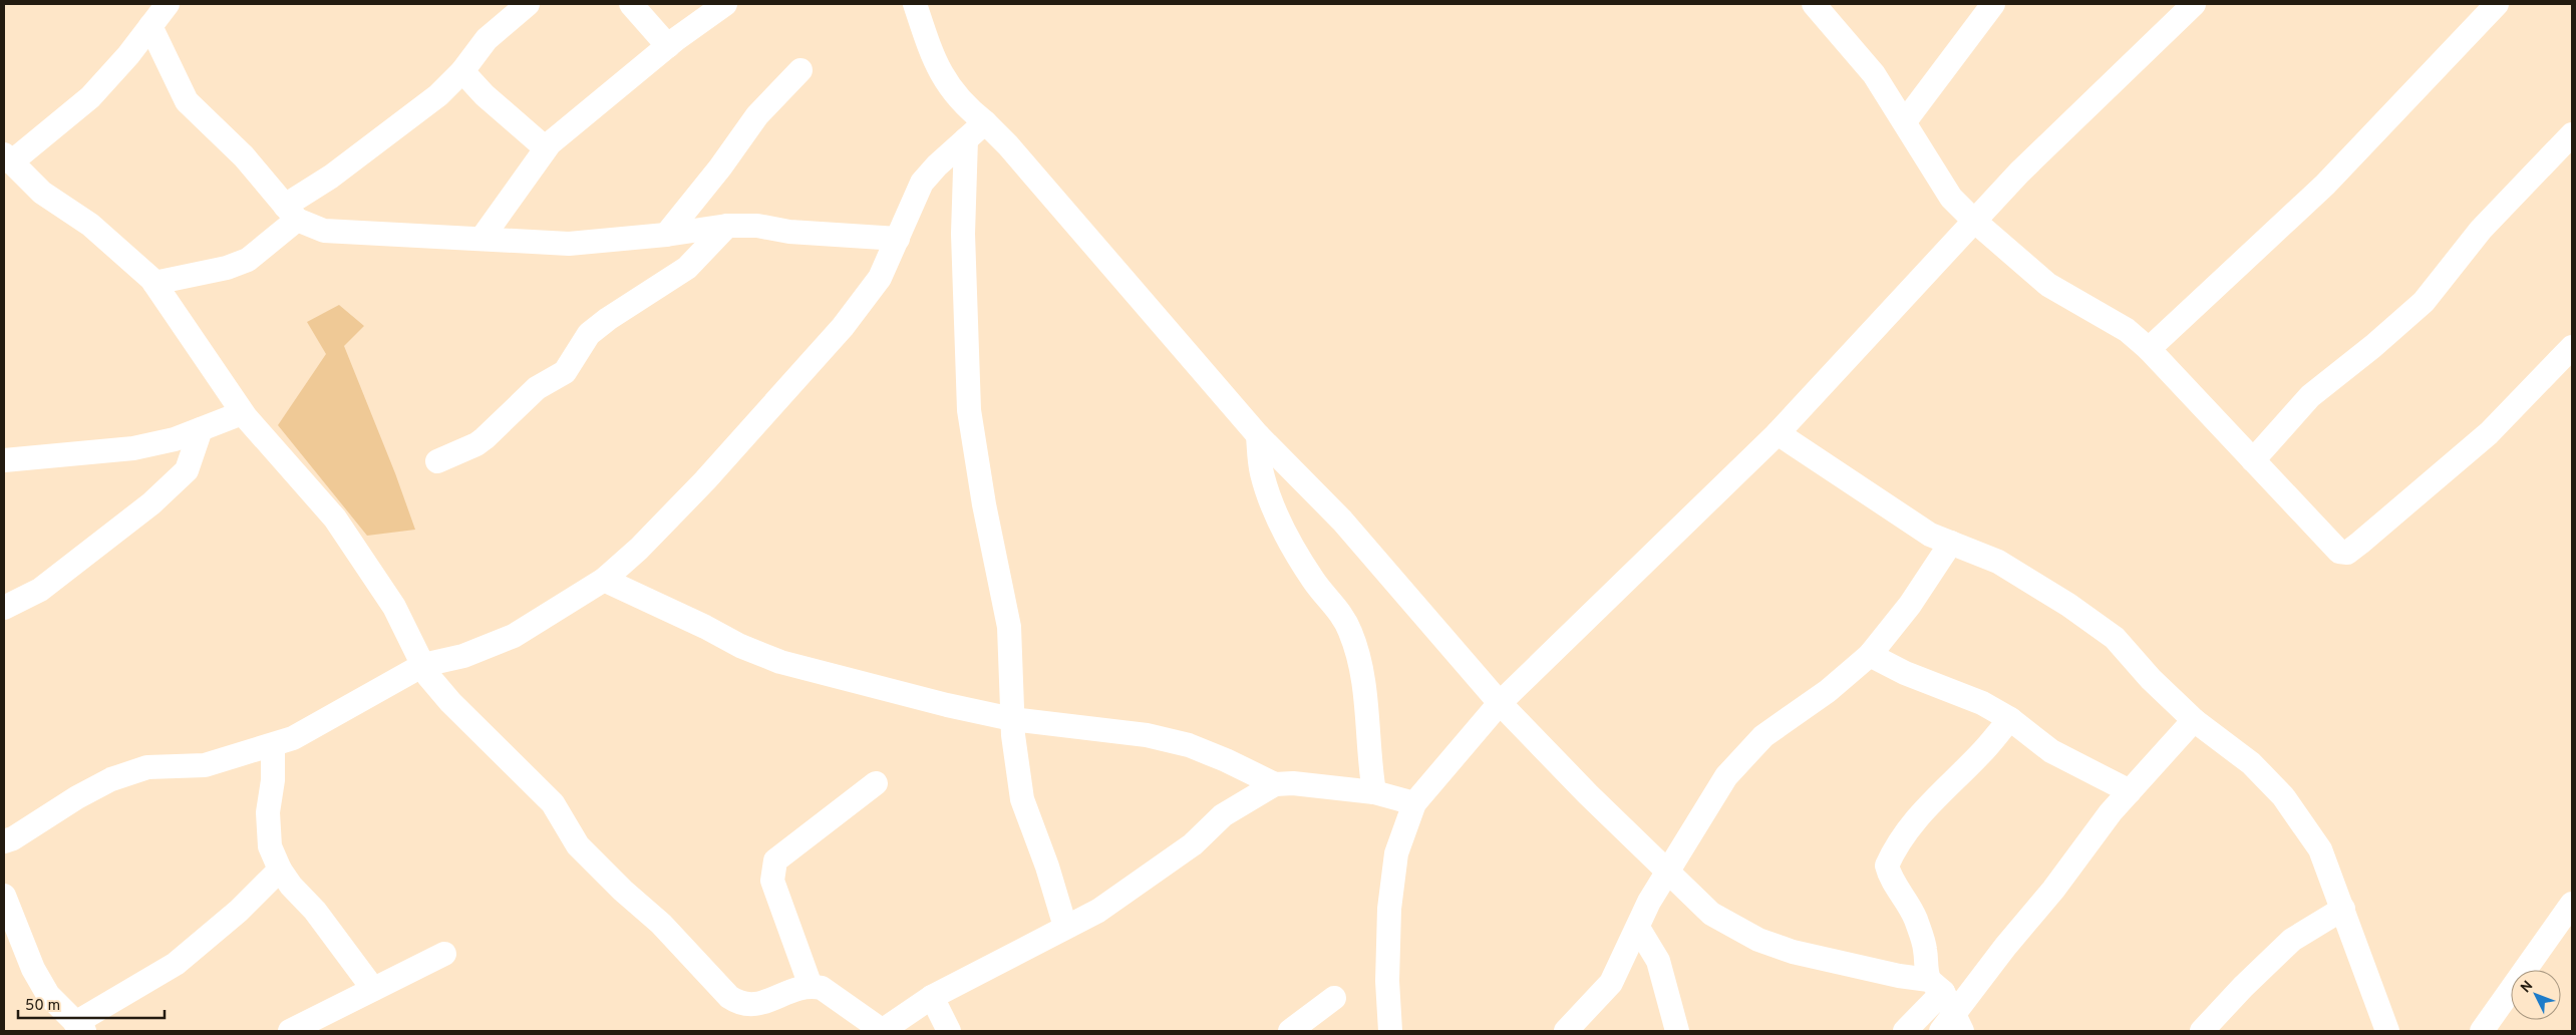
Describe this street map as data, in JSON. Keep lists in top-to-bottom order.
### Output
{
  "scale_bar": "50 m",
  "north": "top left"
}
